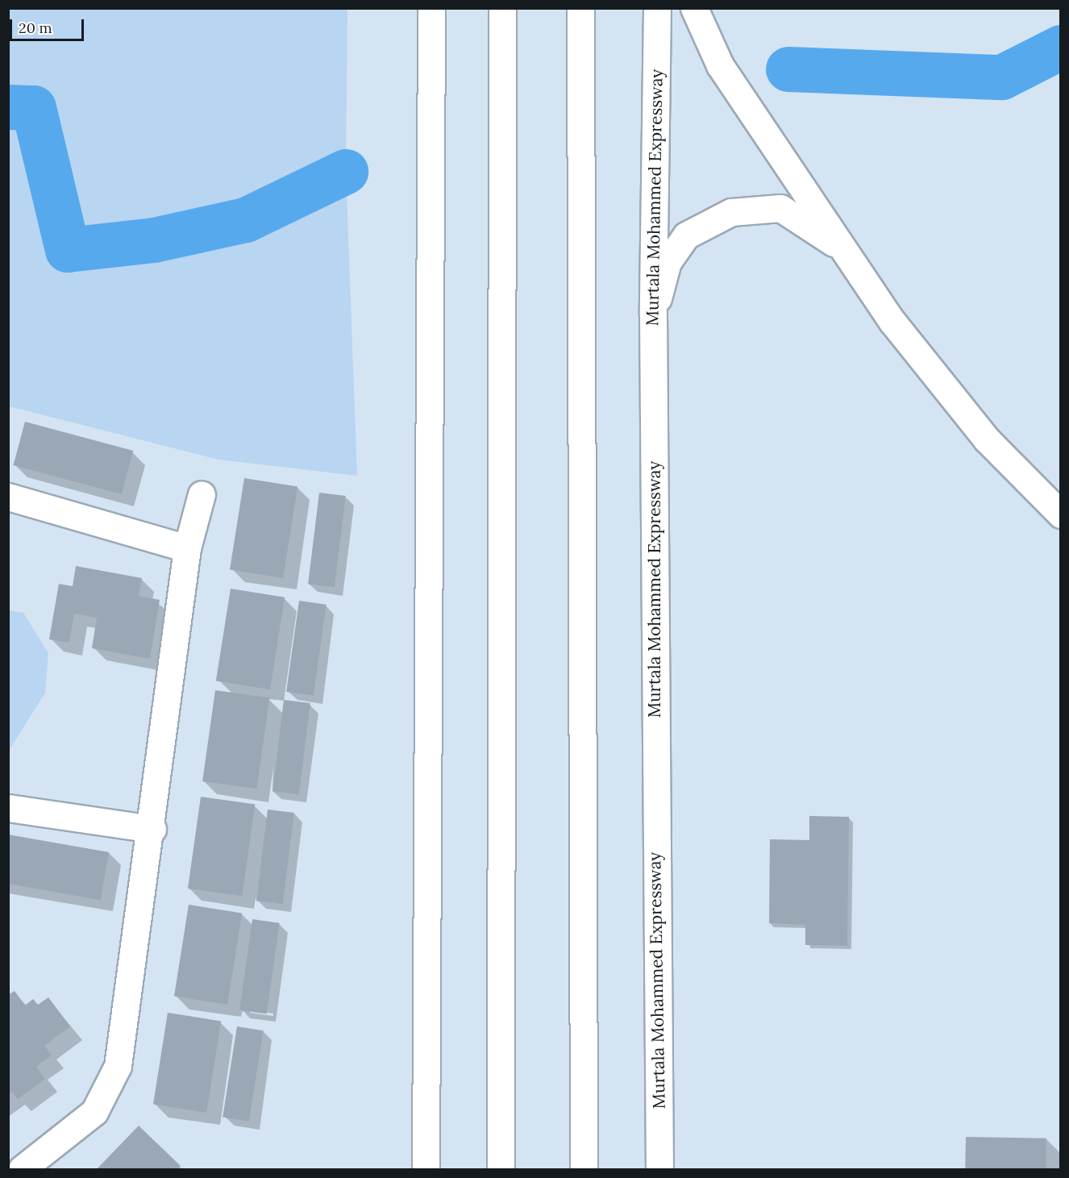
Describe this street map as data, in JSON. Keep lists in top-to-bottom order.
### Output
{
  "streets": {
    "main road": ["Murtala Mohammed Expressway"]
  },
  "scale_bar": "20 m"
}
